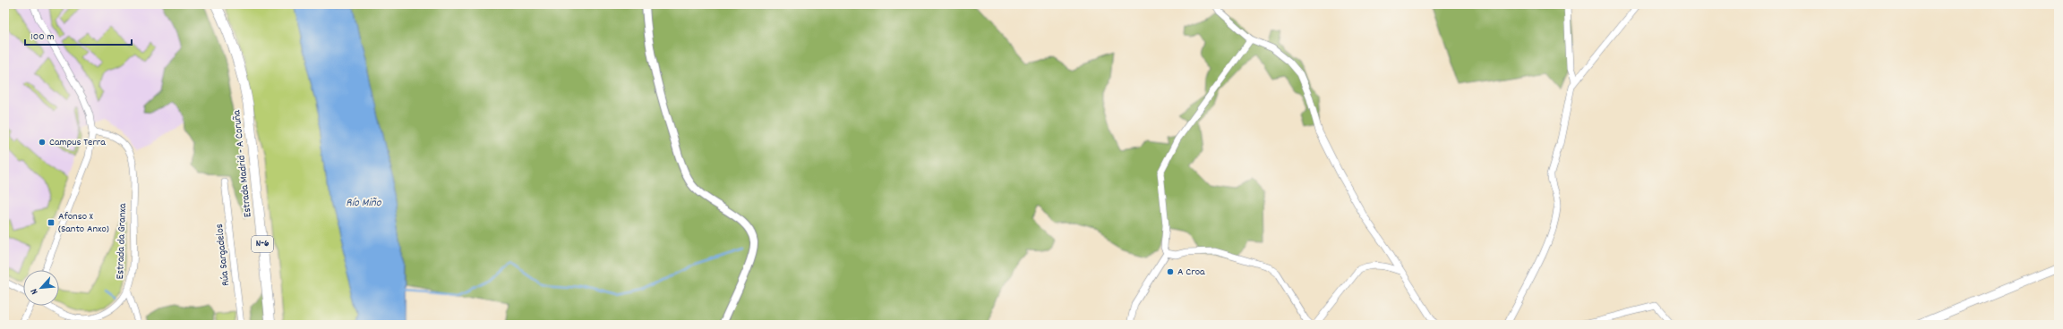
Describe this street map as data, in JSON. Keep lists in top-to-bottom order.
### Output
{
  "streets": {
    "highway": ["Estrada Madrid - A Coruña", "N-6"],
    "street": ["Estrada da Granxa", "Rúa Sargadelos"]
  },
  "water": ["Río Miño"],
  "places": {
    "other": ["Campus Terra", "A Croa"],
    "transit": ["Afonso X (Santo Anxo)"]
  },
  "scale_bar": "100 m",
  "north": "bottom left"
}
